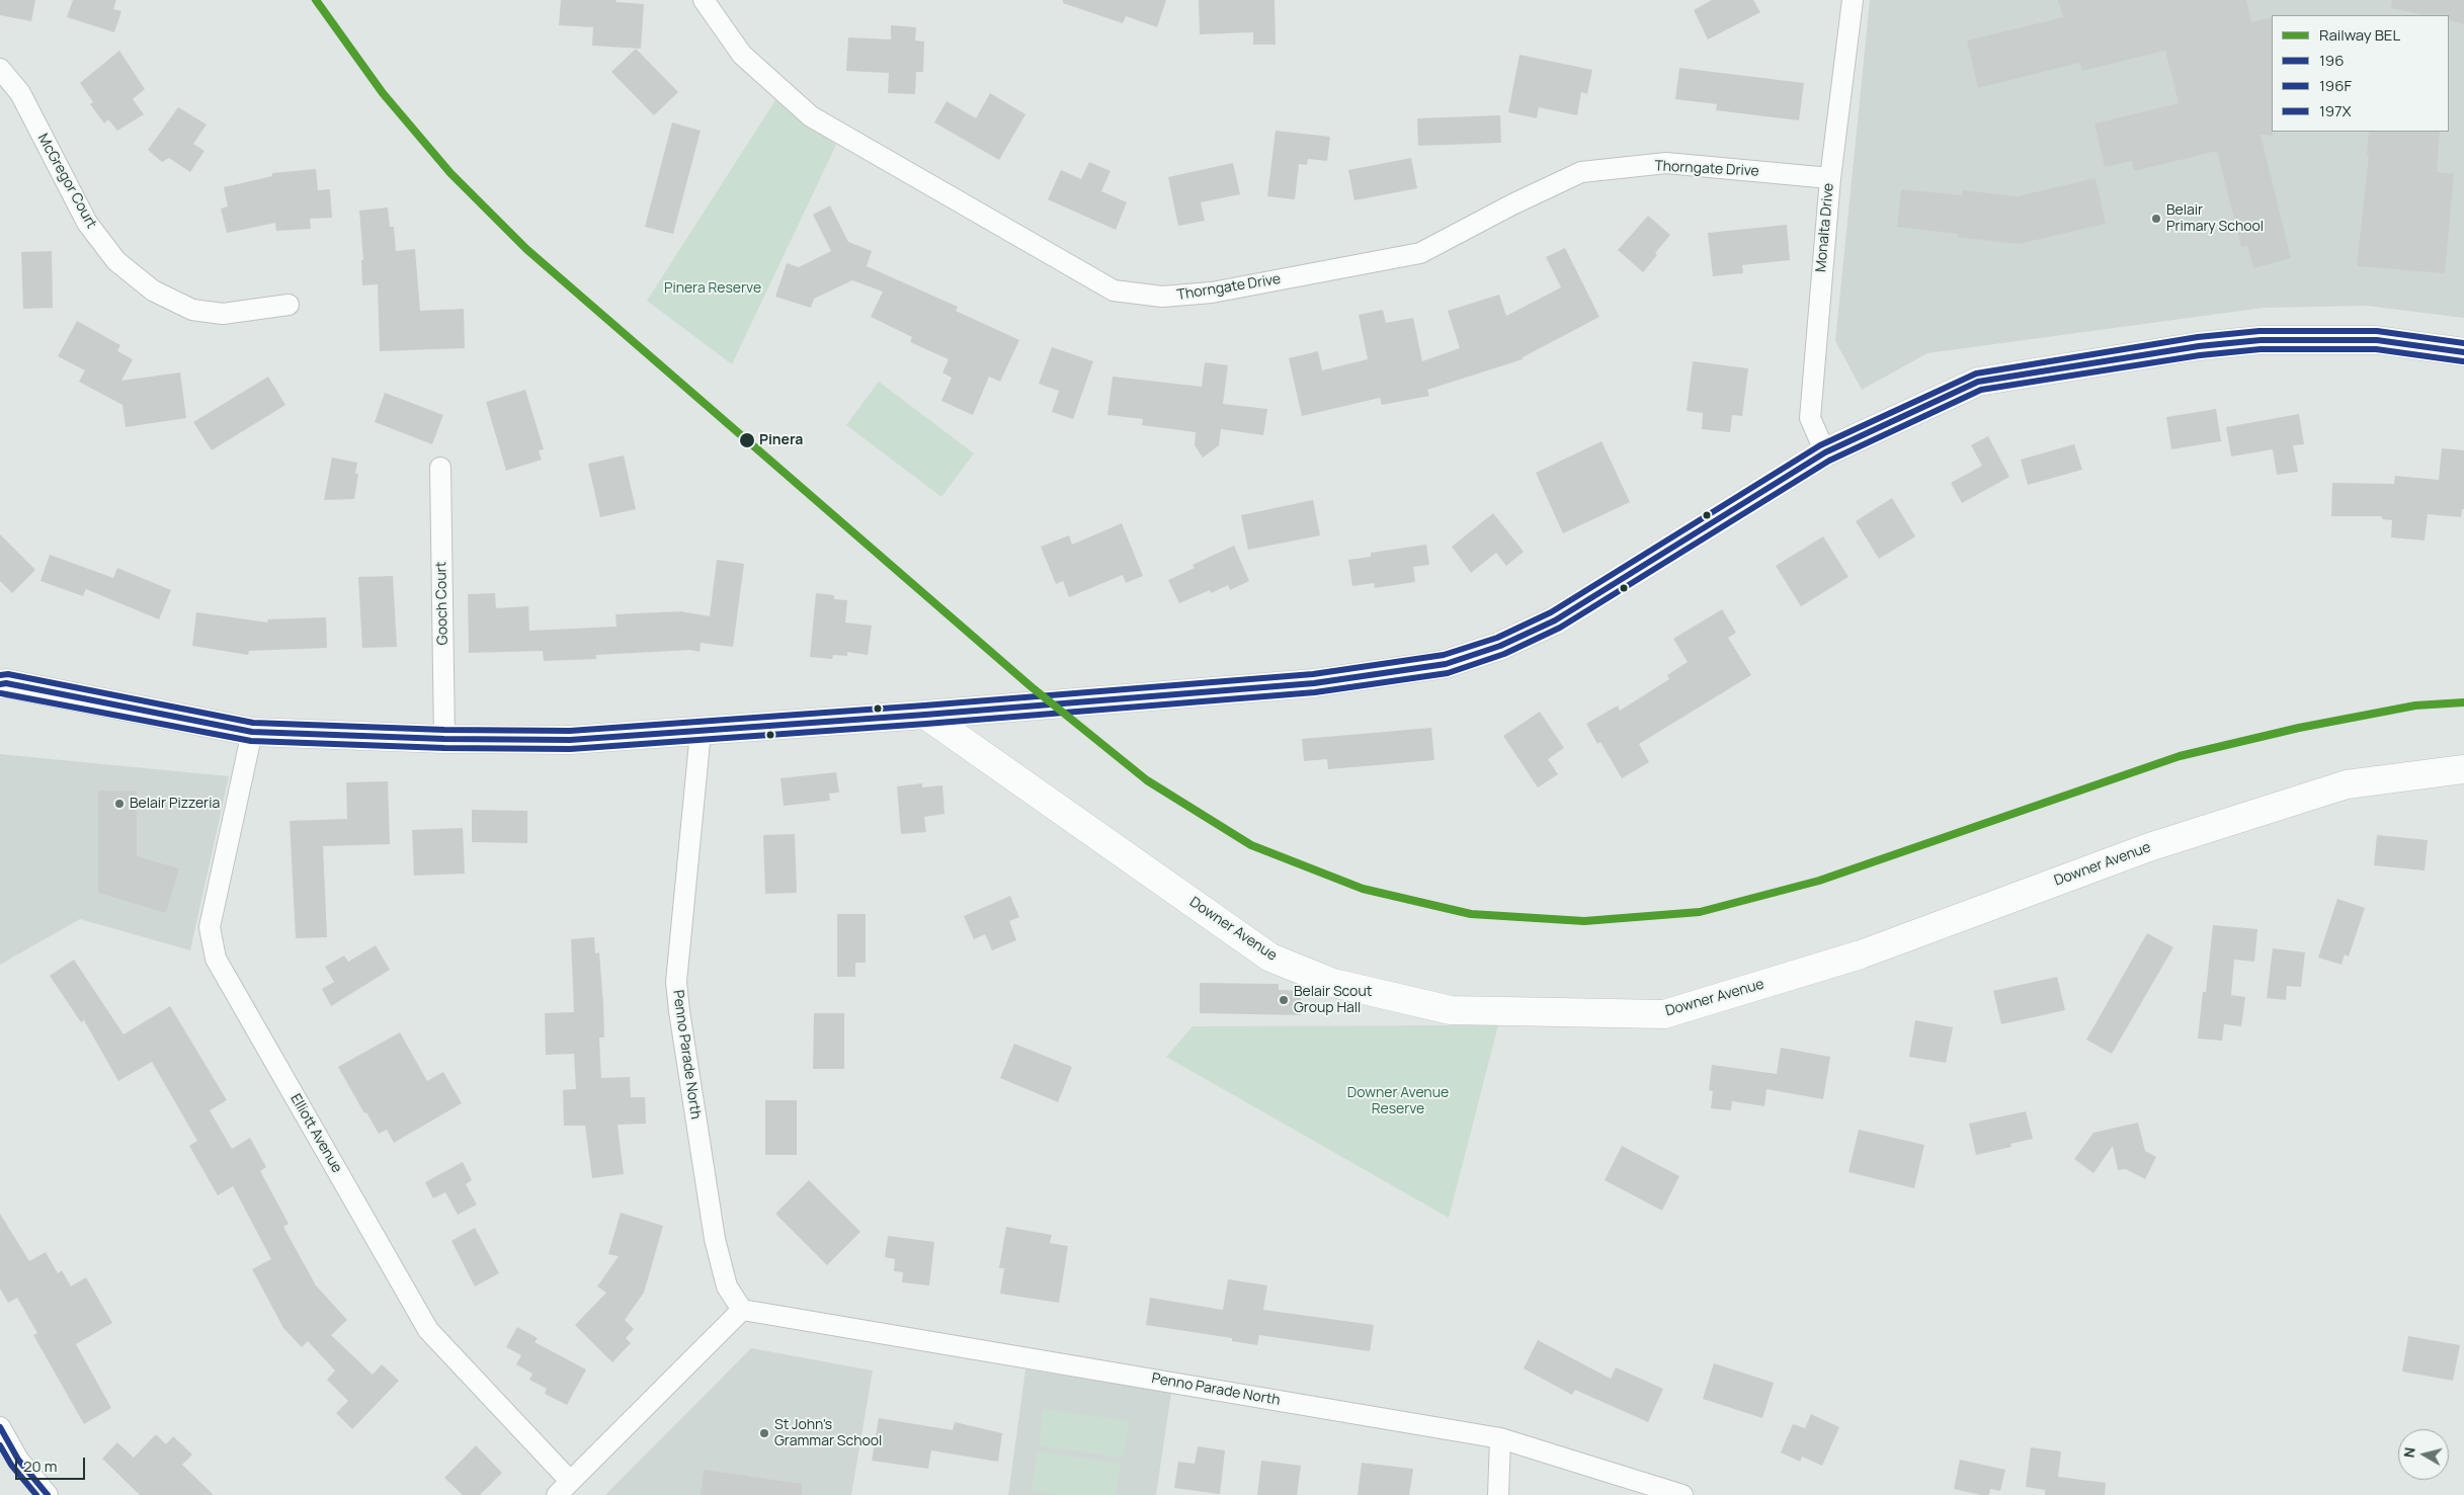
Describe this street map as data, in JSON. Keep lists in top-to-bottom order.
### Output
{
  "streets": {
    "main road": ["Downer Avenue"],
    "street": [
      "Thorngate Drive",
      "McGregor Court",
      "Monalta Drive",
      "Gooch Court",
      "Penno Parade North",
      "Elliott Avenue"
    ]
  },
  "crossings": [
    ["Thorngate Drive", "Monalta Drive"]
  ],
  "parks": ["Pinera Reserve", "Downer Avenue Reserve"],
  "places": [
    "Belair Primary School",
    "Pinera",
    "Belair Pizzeria",
    "Belair Scout Group Hall",
    "St John's Grammar School"
  ],
  "lines": [
    "rail line BEL",
    "transit line 197X",
    "transit line 196",
    "transit line 196F"
  ],
  "legend": [
    "Railway BEL",
    "196",
    "196F",
    "197X"
  ],
  "scale_bar": "20 m",
  "north": "left"
}
